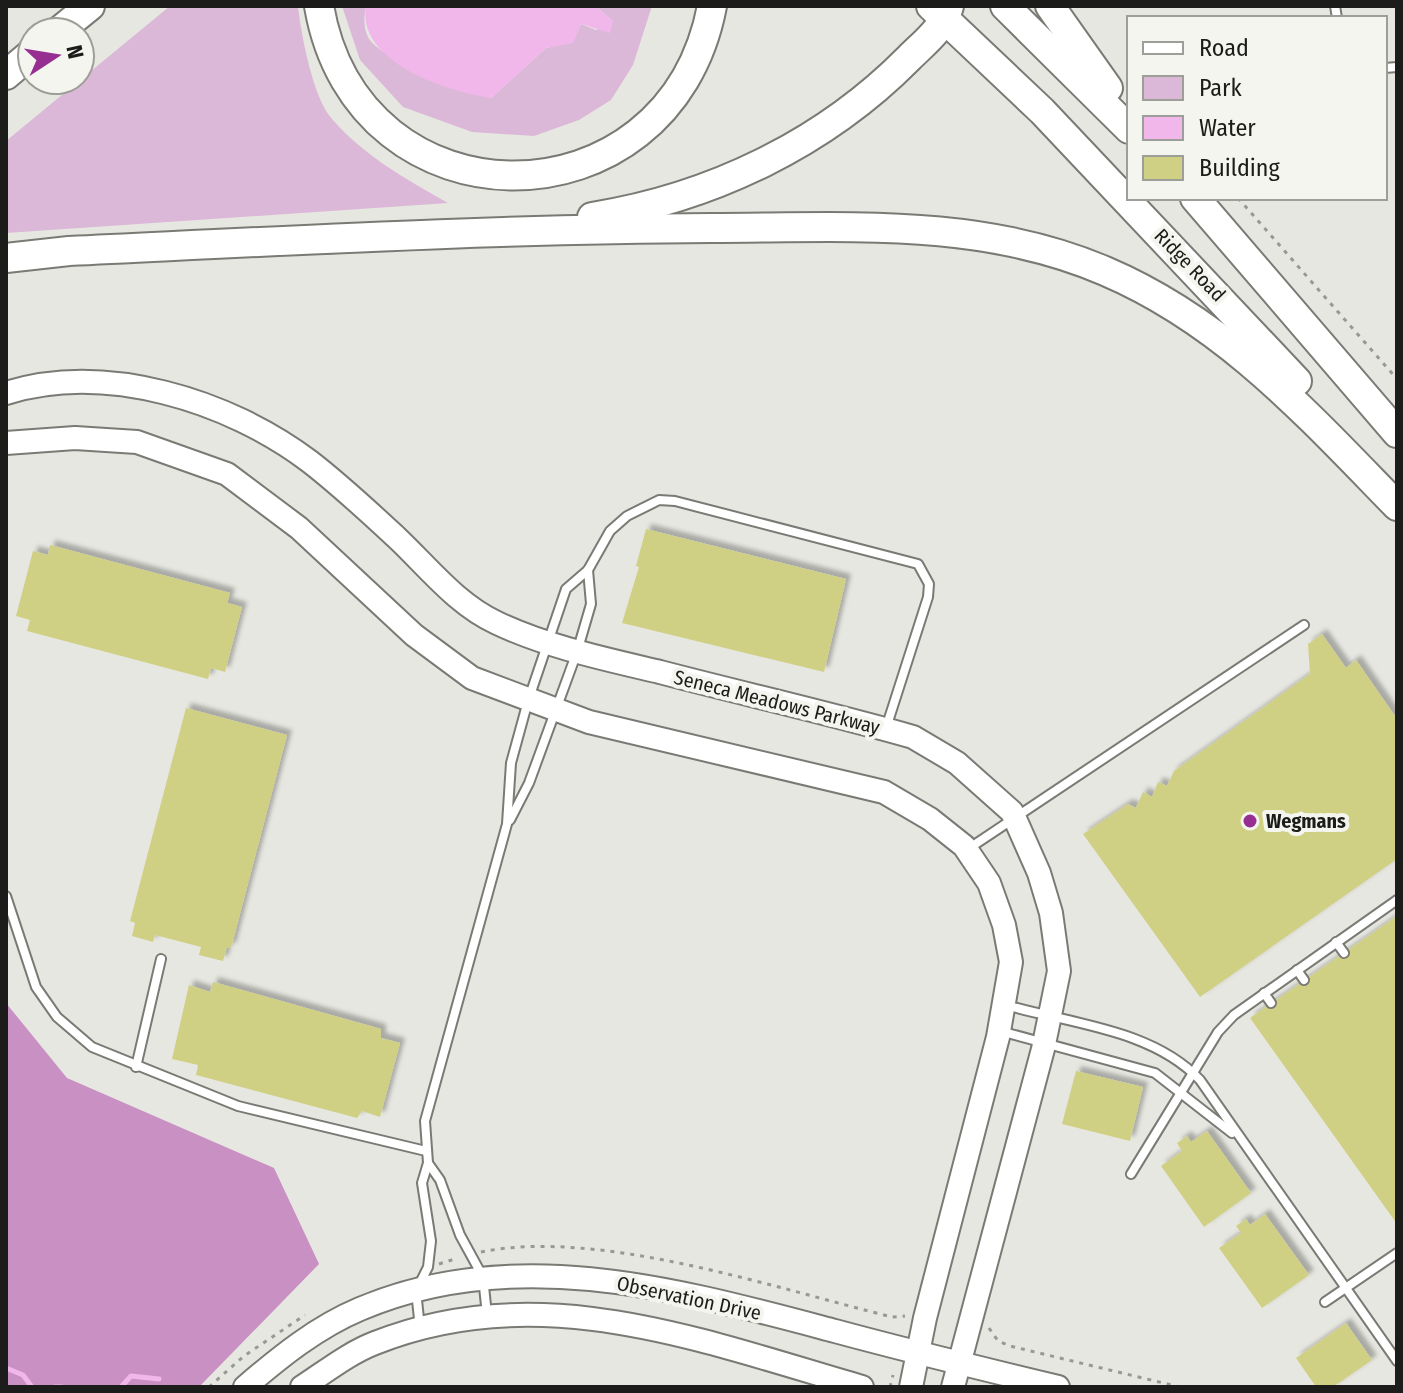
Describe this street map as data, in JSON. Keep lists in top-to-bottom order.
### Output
{
  "streets": {
    "highway": ["Ridge Road"],
    "street": ["Seneca Meadows Parkway", "Observation Drive"]
  },
  "crossings": [
    ["Seneca Meadows Parkway", "Observation Drive"]
  ],
  "places": ["Wegmans"],
  "legend": [
    "Road",
    "Park",
    "Water",
    "Building"
  ],
  "north": "right"
}
